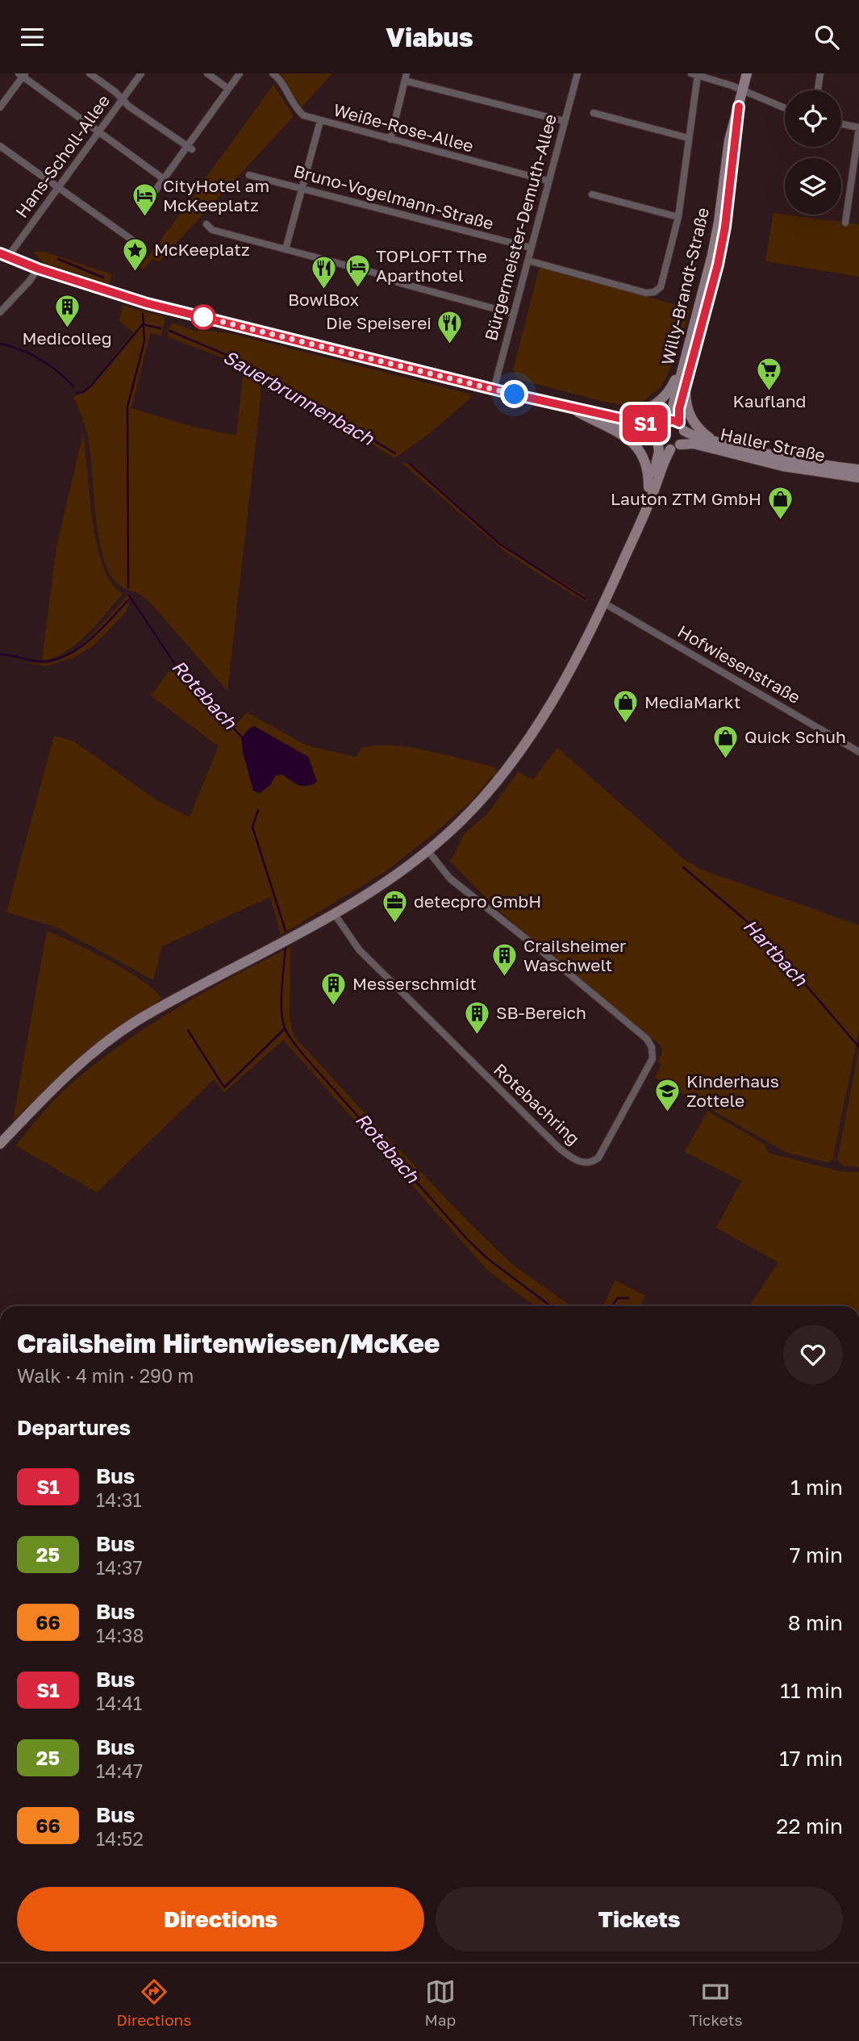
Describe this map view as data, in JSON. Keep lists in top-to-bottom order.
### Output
{
  "streets": {
    "main road": ["Willy-Brandt-Straße", "Haller Straße"],
    "street": [
      "Weiße-Rose-Allee",
      "Hans-Scholl-Allee",
      "Bruno-Vogelmann-Straße",
      "Bürgermeister-Demuth-Allee",
      "Hofwiesenstraße",
      "Rotebachring"
    ]
  },
  "crossings": [
    ["Weiße-Rose-Allee", "Bürgermeister-Demuth-Allee"],
    ["Bruno-Vogelmann-Straße", "Bürgermeister-Demuth-Allee"],
    ["Willy-Brandt-Straße", "Haller Straße"]
  ],
  "water": ["Sauerbrunnenbach", "Rotebach", "Hartbach"],
  "places": {
    "hotel": ["CityHotel am McKeeplatz", "TOPLOFT The Aparthotel"],
    "place": ["McKeeplatz"],
    "restaurant": ["BowlBox", "Die Speiserei"],
    "building": [
      "Medicolleg",
      "Crailsheimer Waschwelt",
      "Messerschmidt",
      "SB-Bereich"
    ],
    "supermarket": ["Kaufland"],
    "shop": ["Lauton ZTM GmbH", "MediaMarkt", "Quick Schuh"],
    "office": ["detecpro GmbH"],
    "school or university": ["Kinderhaus Zottele"]
  },
  "lines": ["bus line S1"],
  "page": {
    "header": "Viabus",
    "on_map": "S1",
    "heading": [
      ["Crailsheim Hirtenwiesen/McKee", "Walk · 4 min · 290 m"],
      "Departures"
    ],
    "list": [
      {
        "mark": "S1",
        "name": "Bus",
        "note": "14:31",
        "value": "1 min"
      },
      {
        "mark": "25",
        "name": "Bus",
        "note": "14:37",
        "value": "7 min"
      },
      {
        "mark": "66",
        "name": "Bus",
        "note": "14:38",
        "value": "8 min"
      },
      {
        "mark": "S1",
        "name": "Bus",
        "note": "14:41",
        "value": "11 min"
      },
      {
        "mark": "25",
        "name": "Bus",
        "note": "14:47",
        "value": "17 min"
      },
      {
        "mark": "66",
        "name": "Bus",
        "note": "14:52",
        "value": "22 min"
      }
    ],
    "buttons": ["Directions", "Tickets"],
    "tabs": ["Directions", "Map", "Tickets"]
  }
}
